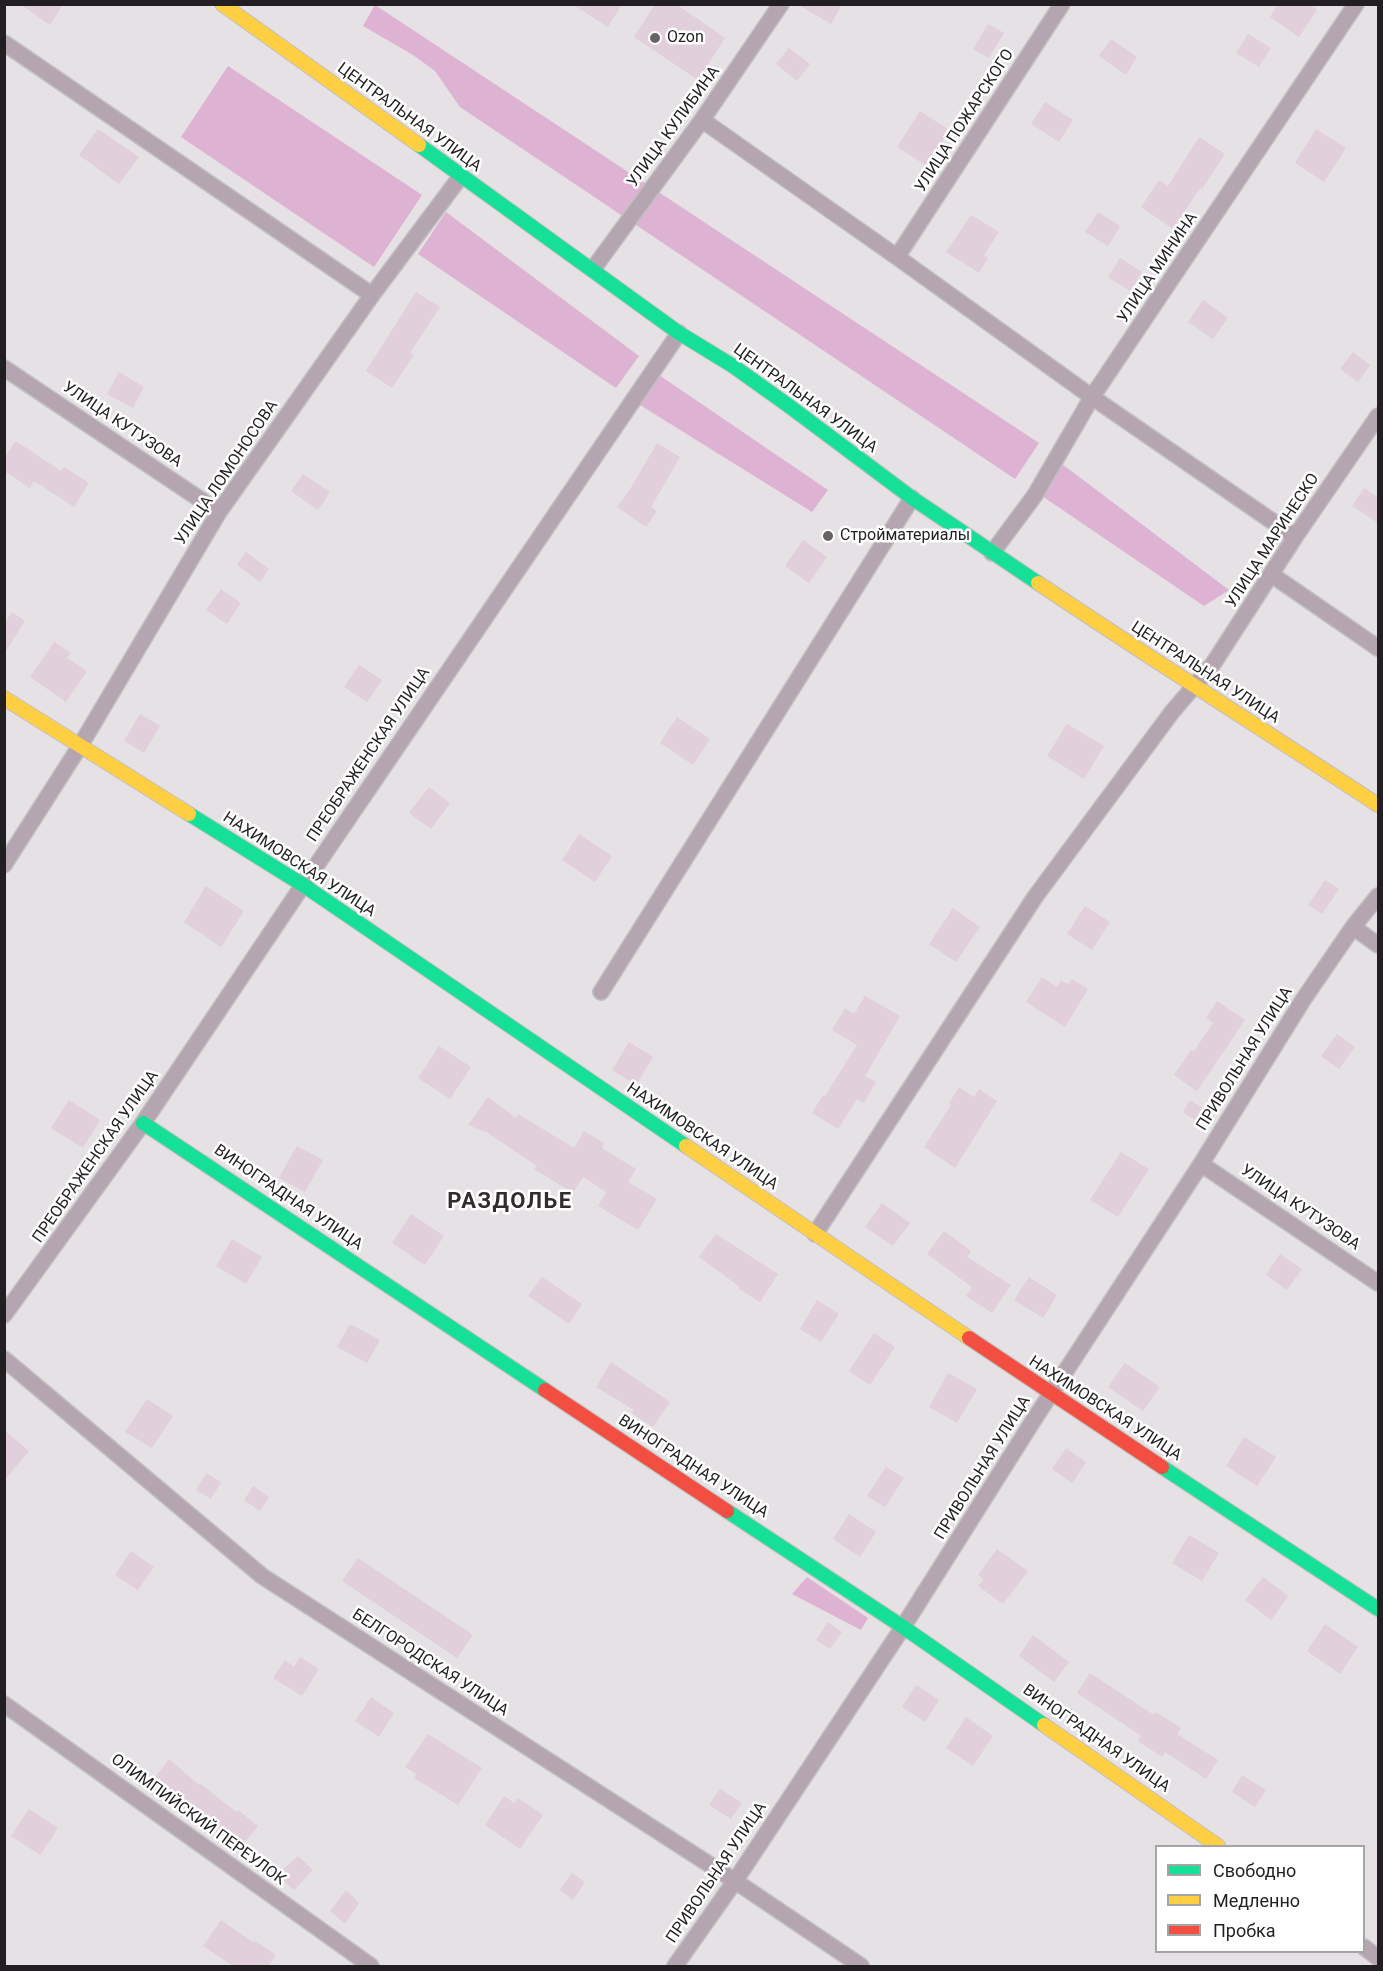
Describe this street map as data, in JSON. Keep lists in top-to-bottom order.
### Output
{
  "streets": {
    "street": [
      "ЦЕНТРАЛЬНАЯ УЛИЦА",
      "УЛИЦА ПОЖАРСКОГО",
      "УЛИЦА КУЛИБИНА",
      "УЛИЦА МИНИНА",
      "УЛИЦА КУТУЗОВА",
      "УЛИЦА ЛОМОНОСОВА",
      "УЛИЦА МАРИНЕСКО",
      "ПРЕОБРАЖЕНСКАЯ УЛИЦА",
      "НАХИМОВСКАЯ УЛИЦА",
      "ПРИВОЛЬНАЯ УЛИЦА",
      "ВИНОГРАДНАЯ УЛИЦА",
      "БЕЛГОРОДСКАЯ УЛИЦА",
      "ОЛИМПИЙСКИЙ ПЕРЕУЛОК"
    ]
  },
  "crossings": [
    ["ЦЕНТРАЛЬНАЯ УЛИЦА", "УЛИЦА КУЛИБИНА"],
    ["ЦЕНТРАЛЬНАЯ УЛИЦА", "УЛИЦА МИНИНА"],
    ["ЦЕНТРАЛЬНАЯ УЛИЦА", "УЛИЦА ЛОМОНОСОВА"],
    ["ЦЕНТРАЛЬНАЯ УЛИЦА", "УЛИЦА МАРИНЕСКО"],
    ["ЦЕНТРАЛЬНАЯ УЛИЦА", "ПРЕОБРАЖЕНСКАЯ УЛИЦА"],
    ["УЛИЦА КУТУЗОВА", "УЛИЦА ЛОМОНОСОВА"],
    ["УЛИЦА КУТУЗОВА", "ПРИВОЛЬНАЯ УЛИЦА"],
    ["УЛИЦА ЛОМОНОСОВА", "НАХИМОВСКАЯ УЛИЦА"],
    ["ПРЕОБРАЖЕНСКАЯ УЛИЦА", "НАХИМОВСКАЯ УЛИЦА"],
    ["ПРЕОБРАЖЕНСКАЯ УЛИЦА", "ВИНОГРАДНАЯ УЛИЦА"],
    ["НАХИМОВСКАЯ УЛИЦА", "ПРИВОЛЬНАЯ УЛИЦА"],
    ["ПРИВОЛЬНАЯ УЛИЦА", "ВИНОГРАДНАЯ УЛИЦА"],
    ["ПРИВОЛЬНАЯ УЛИЦА", "БЕЛГОРОДСКАЯ УЛИЦА"]
  ],
  "districts": ["РАЗДОЛЬЕ"],
  "places": ["Ozon", "Стройматериалы"],
  "legend": ["Свободно", "Медленно", "Пробка"]
}
